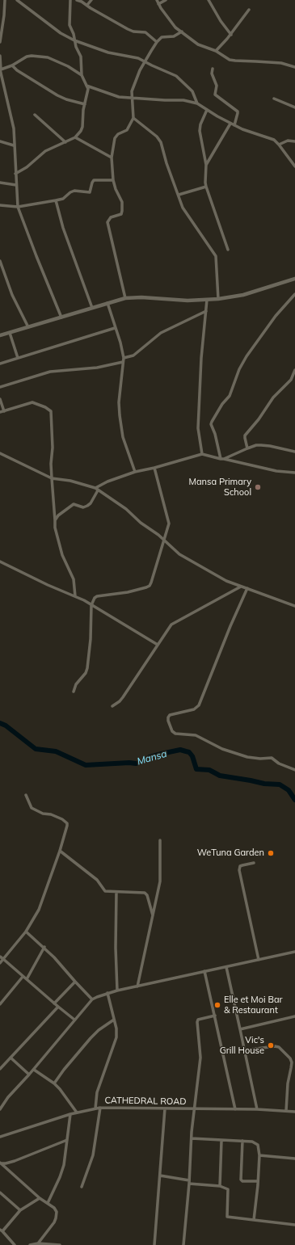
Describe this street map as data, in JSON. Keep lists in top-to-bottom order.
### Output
{
  "streets": {
    "street": ["CATHEDRAL ROAD"]
  },
  "water": ["Mansa"],
  "places": [
    "Mansa Primary School",
    "WeTuna Garden",
    "Elle et Moi Bar & Restaurant",
    "Vic's Grill House"
  ]
}
